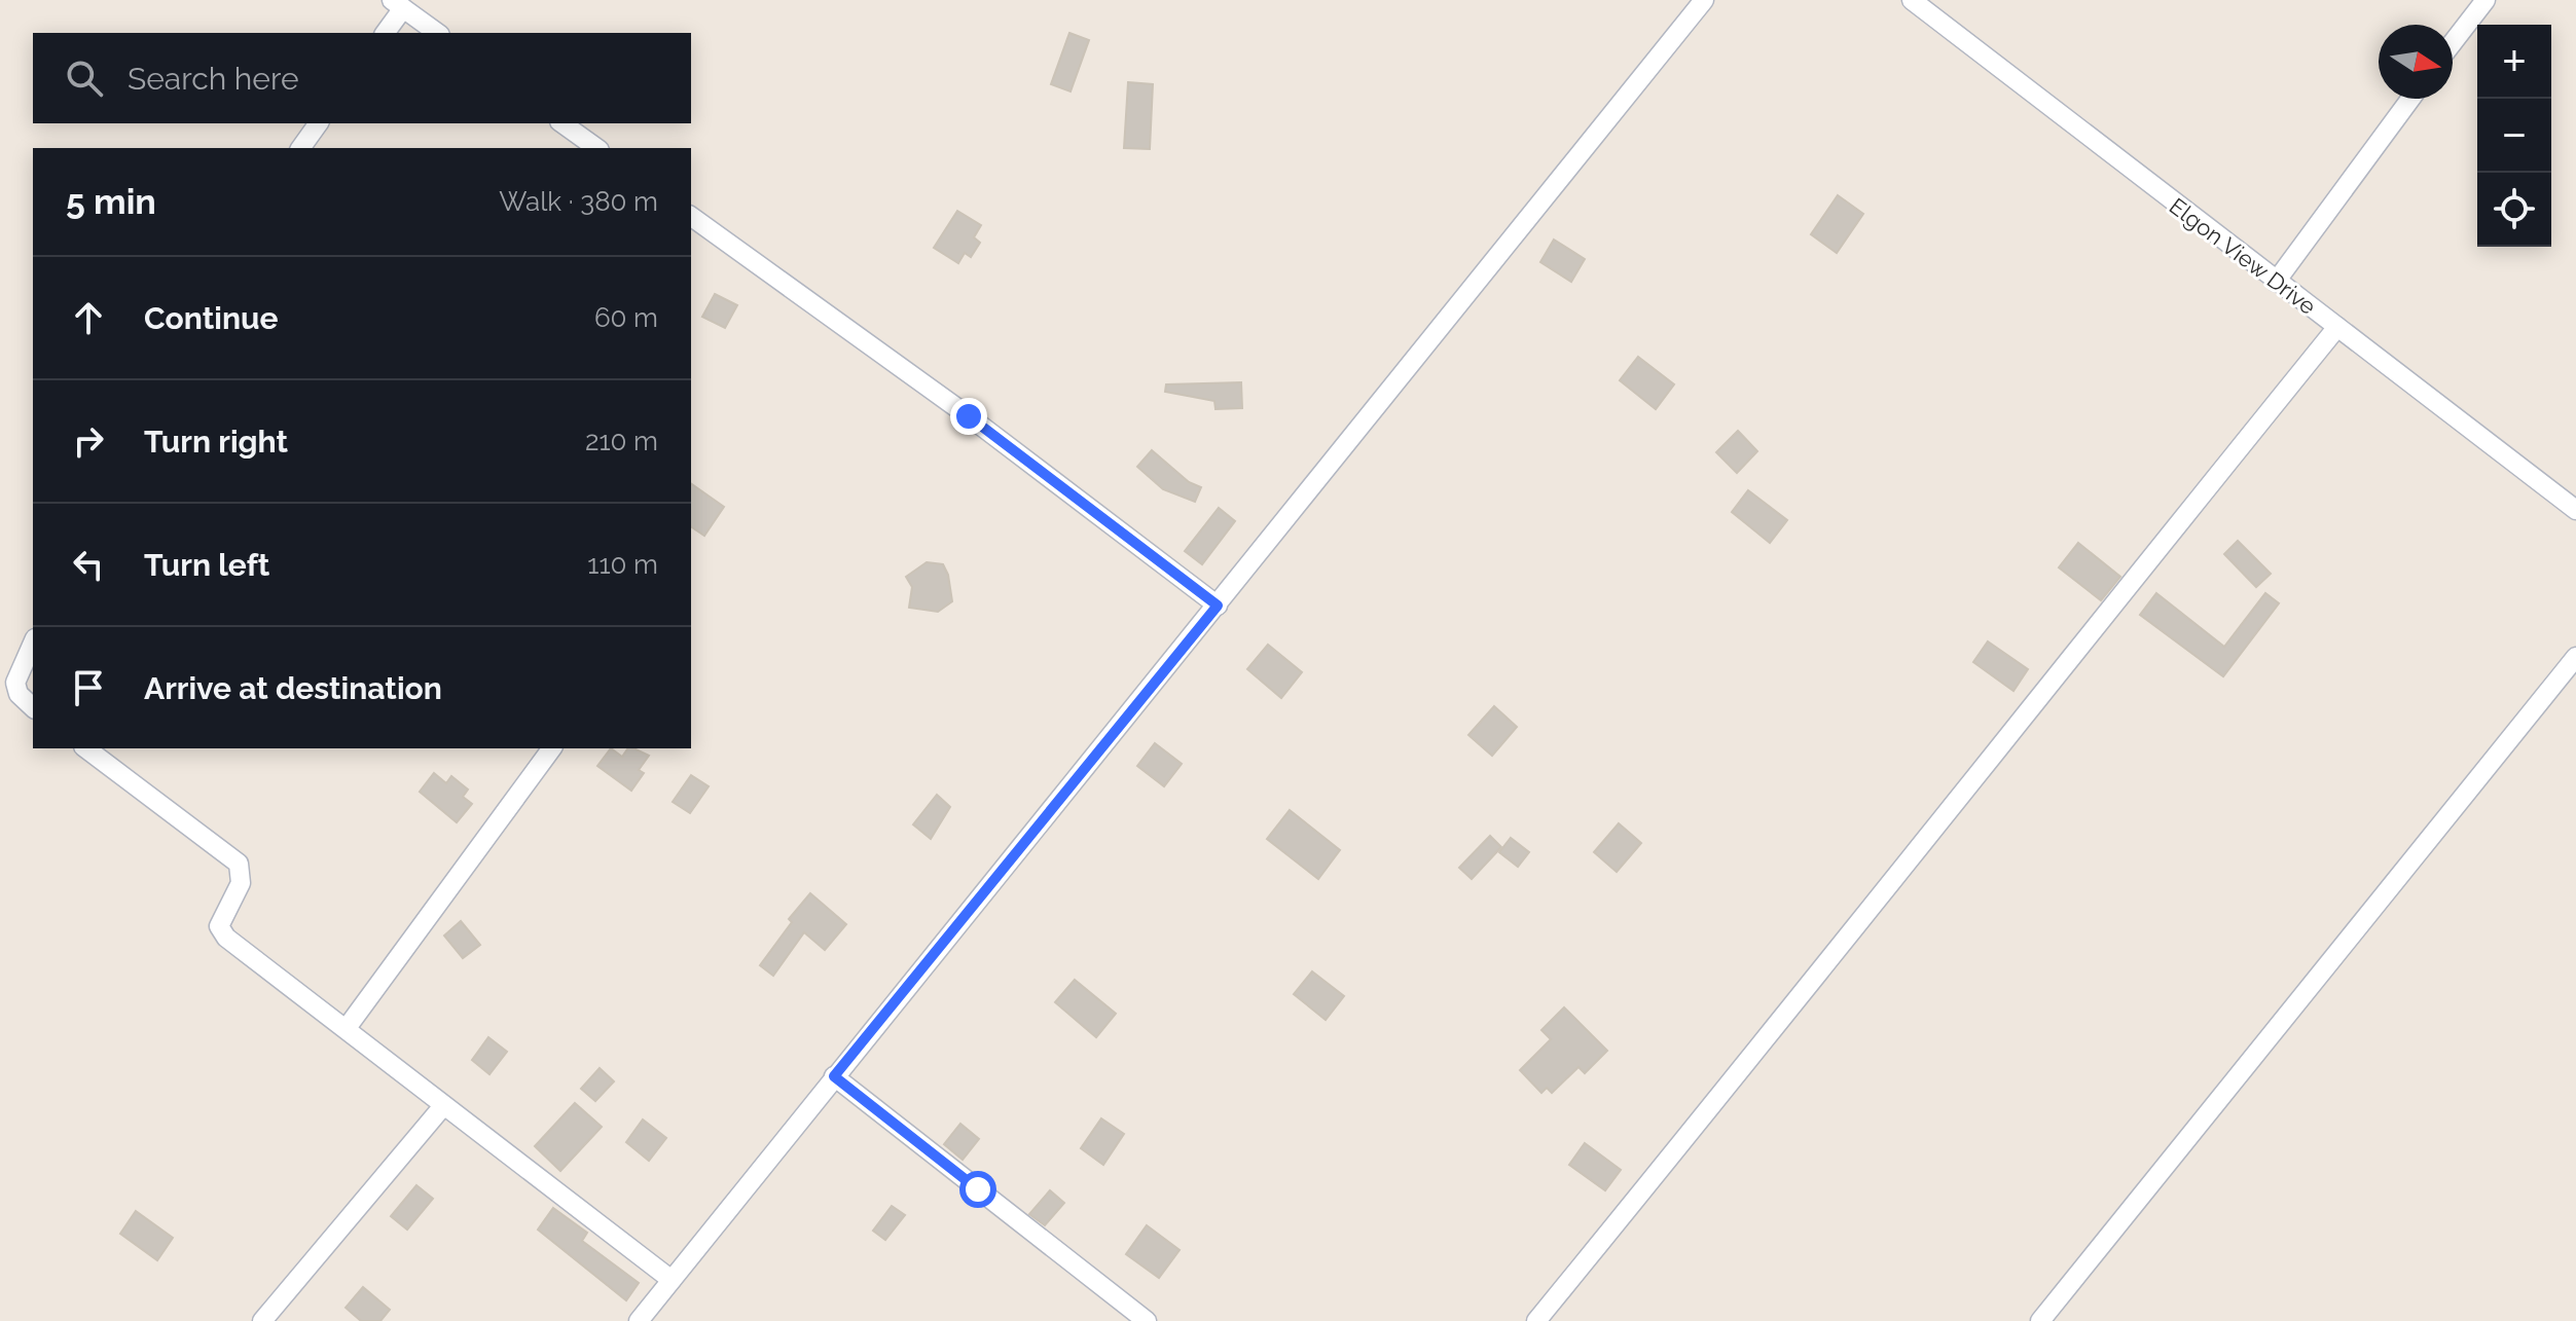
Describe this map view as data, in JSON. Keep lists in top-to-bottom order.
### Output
{
  "streets": {
    "street": ["Elgon View Drive"]
  },
  "north": "right",
  "page": {
    "map_buttons": ["+", "−"],
    "search": "Search here",
    "heading": ["5 min", "Walk · 380 m"],
    "list": [
      ["Continue", "60 m"],
      ["Turn right", "210 m"],
      ["Turn left", "110 m"],
      "Arrive at destination"
    ]
  }
}
